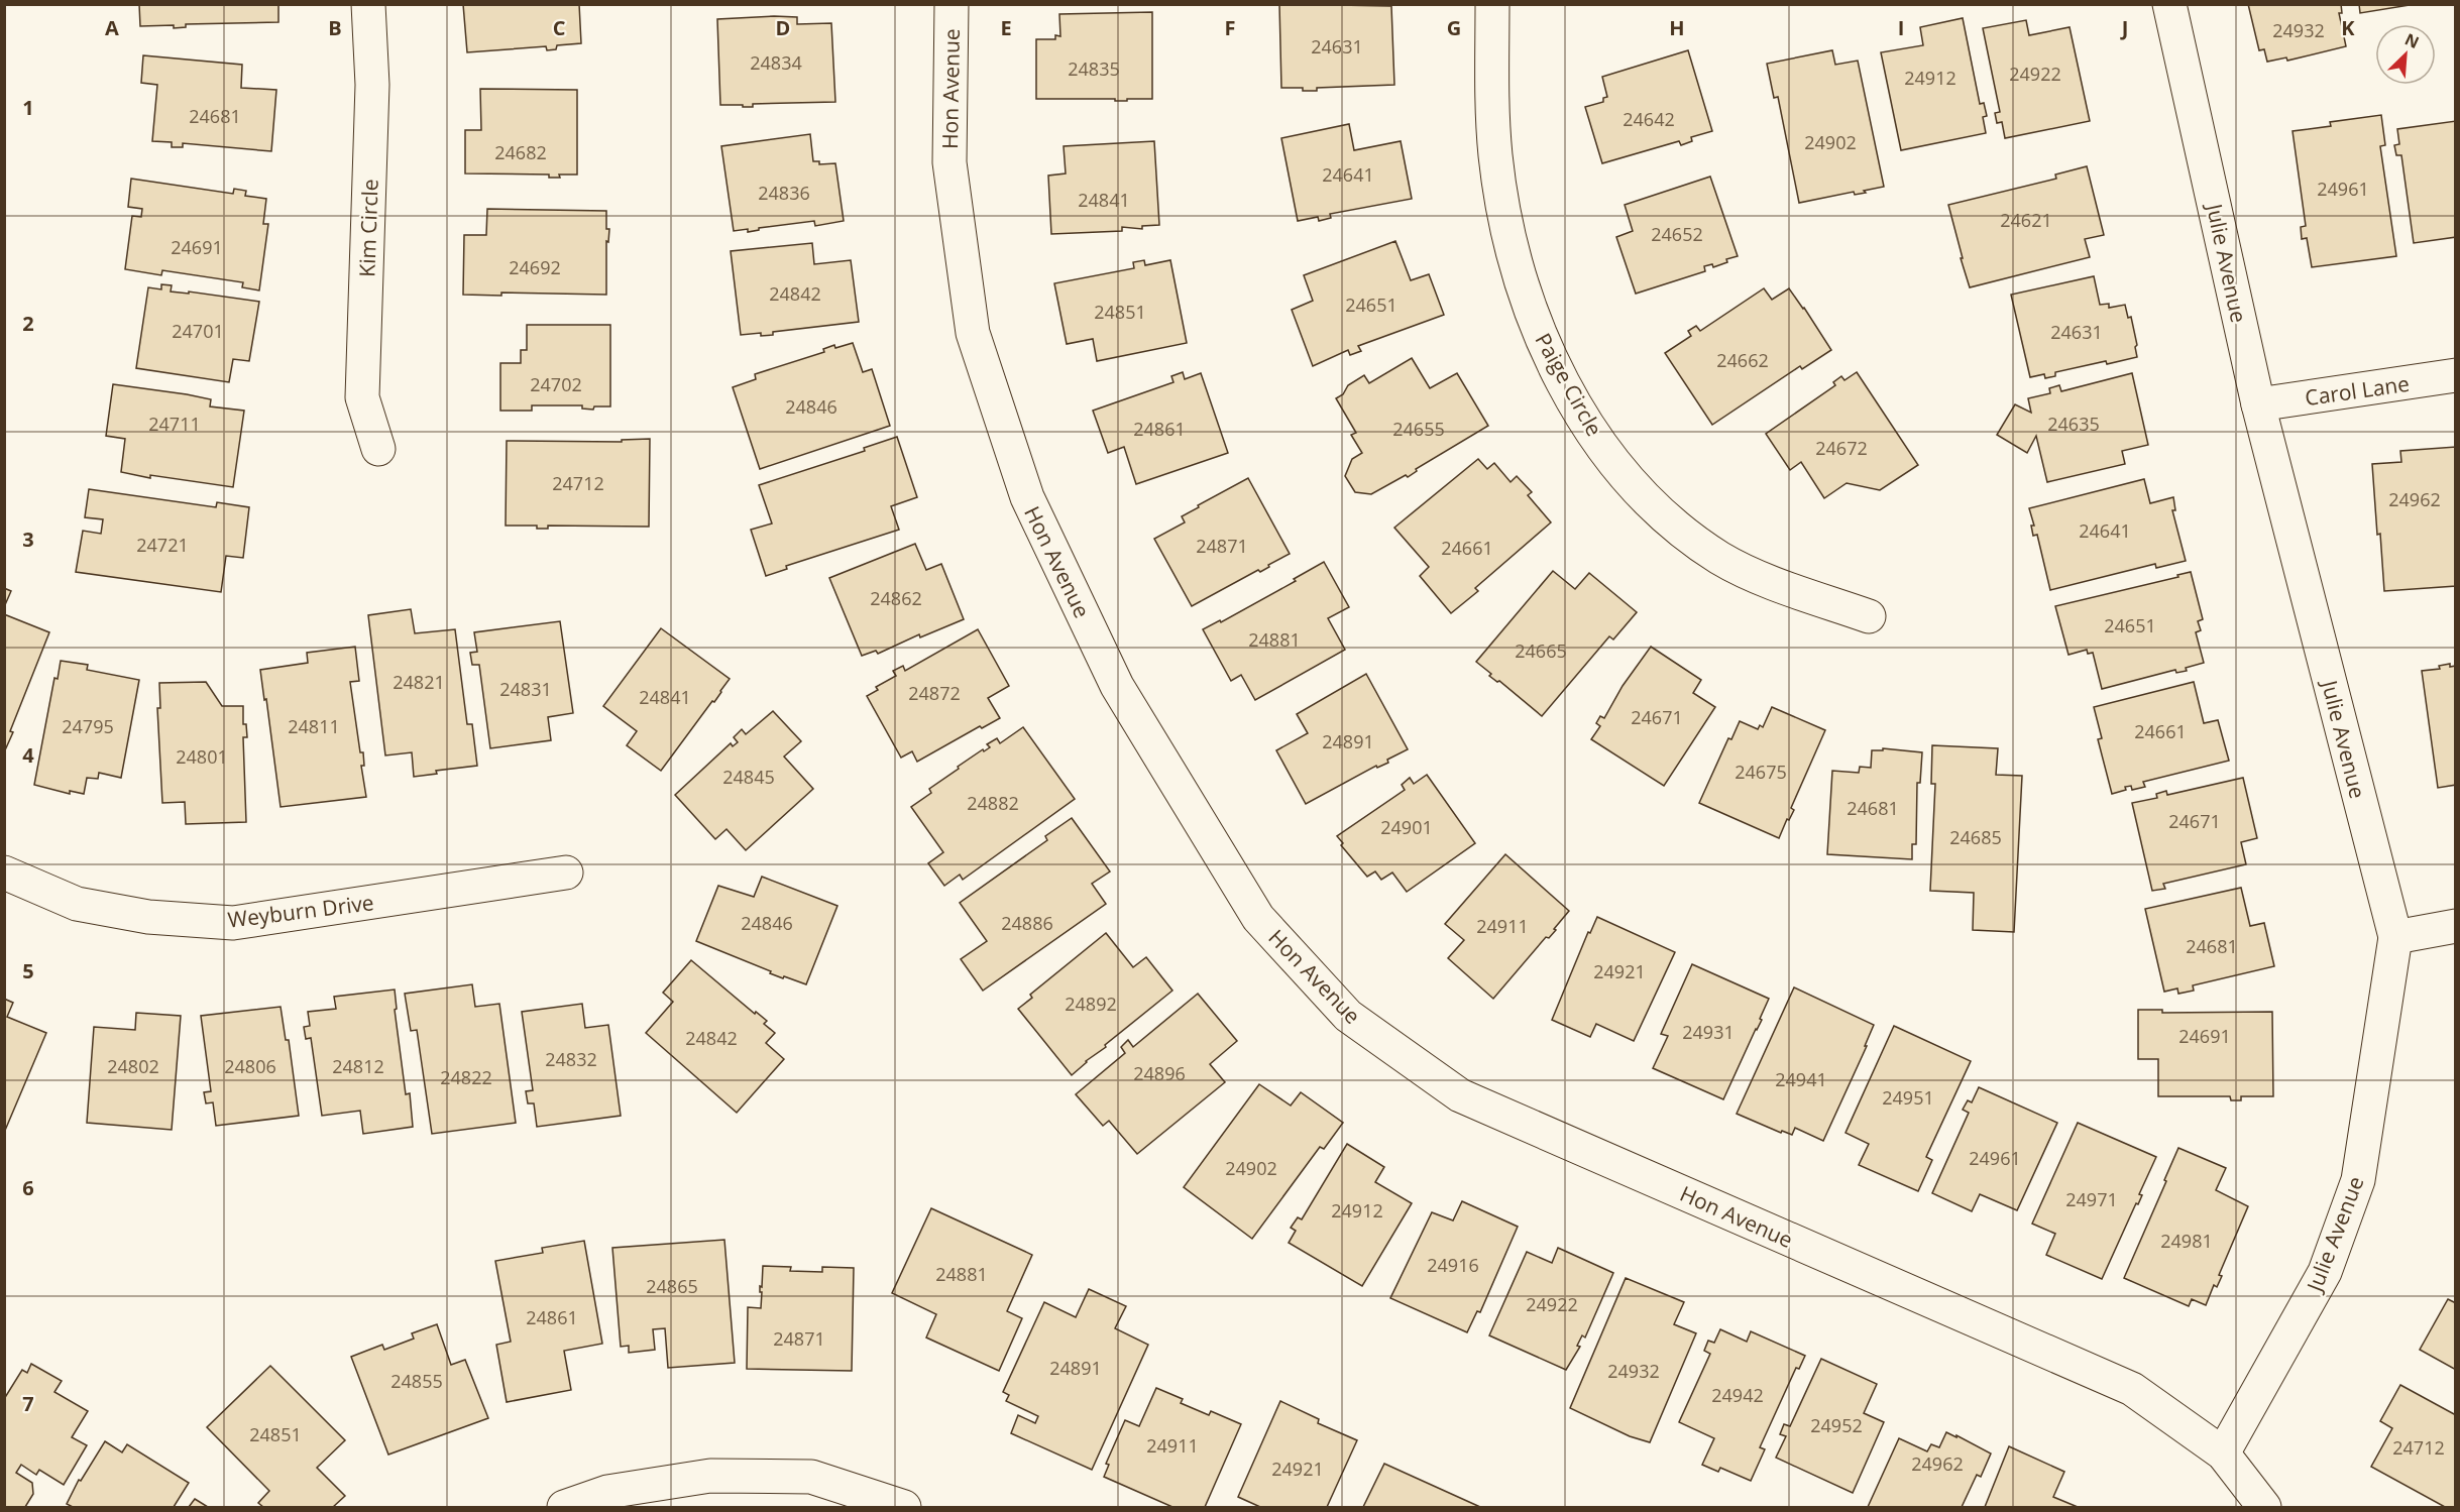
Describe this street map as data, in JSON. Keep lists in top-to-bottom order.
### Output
{
  "streets": {
    "street": [
      "Hon Avenue",
      "Kim Circle",
      "Julie Avenue",
      "Paige Circle",
      "Carol Lane",
      "Weyburn Drive"
    ]
  },
  "crossings": [
    ["Hon Avenue", "Julie Avenue"],
    ["Julie Avenue", "Carol Lane"]
  ],
  "house_numbers": [
    "24932",
    "24631",
    "24834",
    "24835",
    "24922",
    "24912",
    "24681",
    "24642",
    "24902",
    "24682",
    "24641",
    "24961",
    "24836",
    "24841",
    "24621",
    "24652",
    "24691",
    "24692",
    "24842",
    "24651",
    "24851",
    "24701",
    "24631",
    "24662",
    "24702",
    "24846",
    "24711",
    "24635",
    "24861",
    "24655",
    "24672",
    "24712",
    "24962",
    "24641",
    "24721",
    "24871",
    "24661",
    "24862",
    "24651",
    "24881",
    "24665",
    "24821",
    "24831",
    "24872",
    "24841",
    "24671",
    "24795",
    "24811",
    "24661",
    "24891",
    "24801",
    "24675",
    "24845",
    "24882",
    "24681",
    "24671",
    "24901",
    "24685",
    "24846",
    "24886",
    "24911",
    "24681",
    "24921",
    "24892",
    "24931",
    "24691",
    "24842",
    "24832",
    "24802",
    "24806",
    "24812",
    "24896",
    "24822",
    "24941",
    "24951",
    "24961",
    "24902",
    "24971",
    "24912",
    "24981",
    "24916",
    "24881",
    "24865",
    "24922",
    "24861",
    "24871",
    "24891",
    "24932",
    "24855",
    "24942",
    "24952",
    "24851",
    "24911",
    "24712",
    "24962",
    "24921"
  ],
  "north": "top right",
  "grid": {
    "columns": [
      "A",
      "B",
      "C",
      "D",
      "E",
      "F",
      "G",
      "H",
      "I",
      "J",
      "K"
    ],
    "rows": [
      "1",
      "2",
      "3",
      "4",
      "5",
      "6",
      "7"
    ]
  }
}
